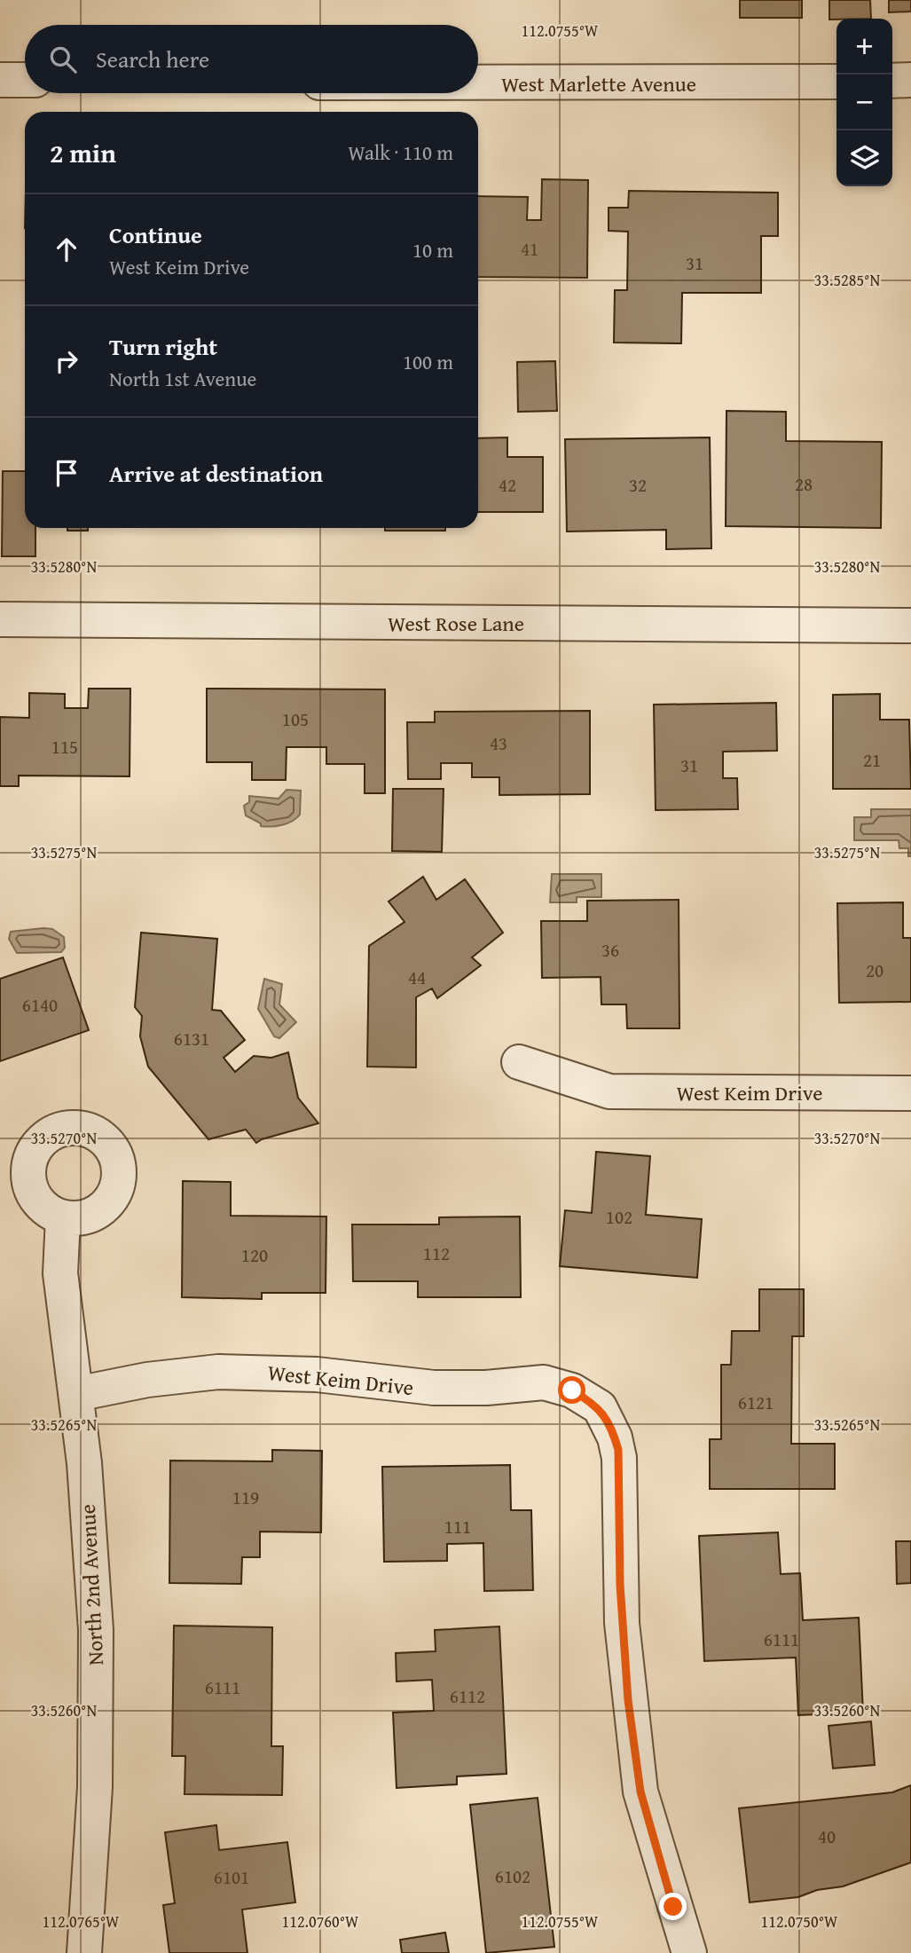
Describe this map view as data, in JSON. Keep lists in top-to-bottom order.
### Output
{
  "streets": {
    "street": [
      "West Marlette Avenue",
      "West Rose Lane",
      "West Keim Drive",
      "North 2nd Avenue"
    ]
  },
  "crossings": [
    ["West Keim Drive", "North 2nd Avenue"]
  ],
  "house_numbers": [
    "41",
    "31",
    "28",
    "42",
    "32",
    "105",
    "43",
    "115",
    "21",
    "31",
    "36",
    "20",
    "44",
    "6140",
    "6131",
    "102",
    "112",
    "120",
    "6121",
    "119",
    "111",
    "6111",
    "6111",
    "6112",
    "40",
    "6102",
    "6101"
  ],
  "page": {
    "map_buttons": ["+", "−"],
    "search": "Search here",
    "heading": ["2 min", "Walk · 110 m"],
    "list": [
      ["Continue", "West Keim Drive", "10 m"],
      ["Turn right", "North 1st Avenue", "100 m"],
      "Arrive at destination"
    ]
  },
  "coordinates": [
    "112.0755°W",
    "33.5285°N",
    "33.5280°N",
    "33.5275°N",
    "33.5270°N",
    "33.5265°N",
    "33.5260°N",
    "112.0765°W",
    "112.0760°W",
    "112.0750°W"
  ]
}
